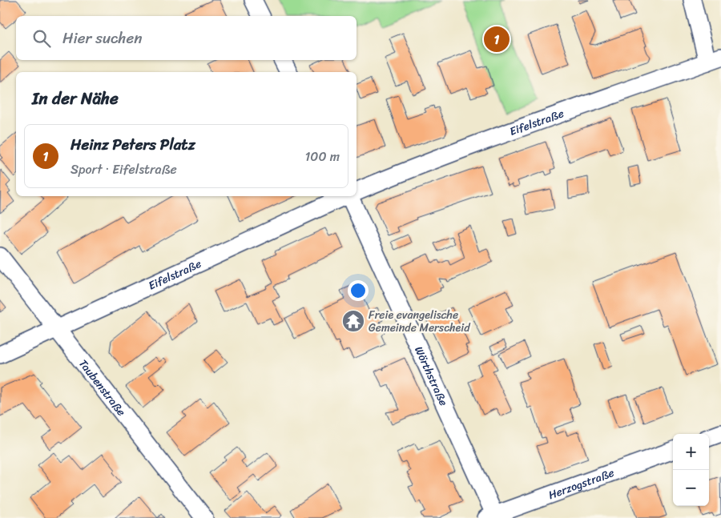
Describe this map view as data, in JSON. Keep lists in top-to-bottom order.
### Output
{
  "streets": {
    "street": [
      "Eifelstraße",
      "Wörthstraße",
      "Taubenstraße",
      "Herzogstraße"
    ]
  },
  "crossings": [
    ["Eifelstraße", "Taubenstraße"],
    ["Wörthstraße", "Herzogstraße"]
  ],
  "places": {
    "temple": ["Freie evangelische Gemeinde Merscheid"]
  },
  "page": {
    "search": "Hier suchen",
    "pins": "1",
    "heading": "In der Nähe",
    "list": [
      {
        "mark": "1",
        "name": "Heinz Peters Platz",
        "note": "Sport · Eifelstraße",
        "value": "100 m"
      }
    ],
    "map_buttons": ["+", "−"]
  }
}
